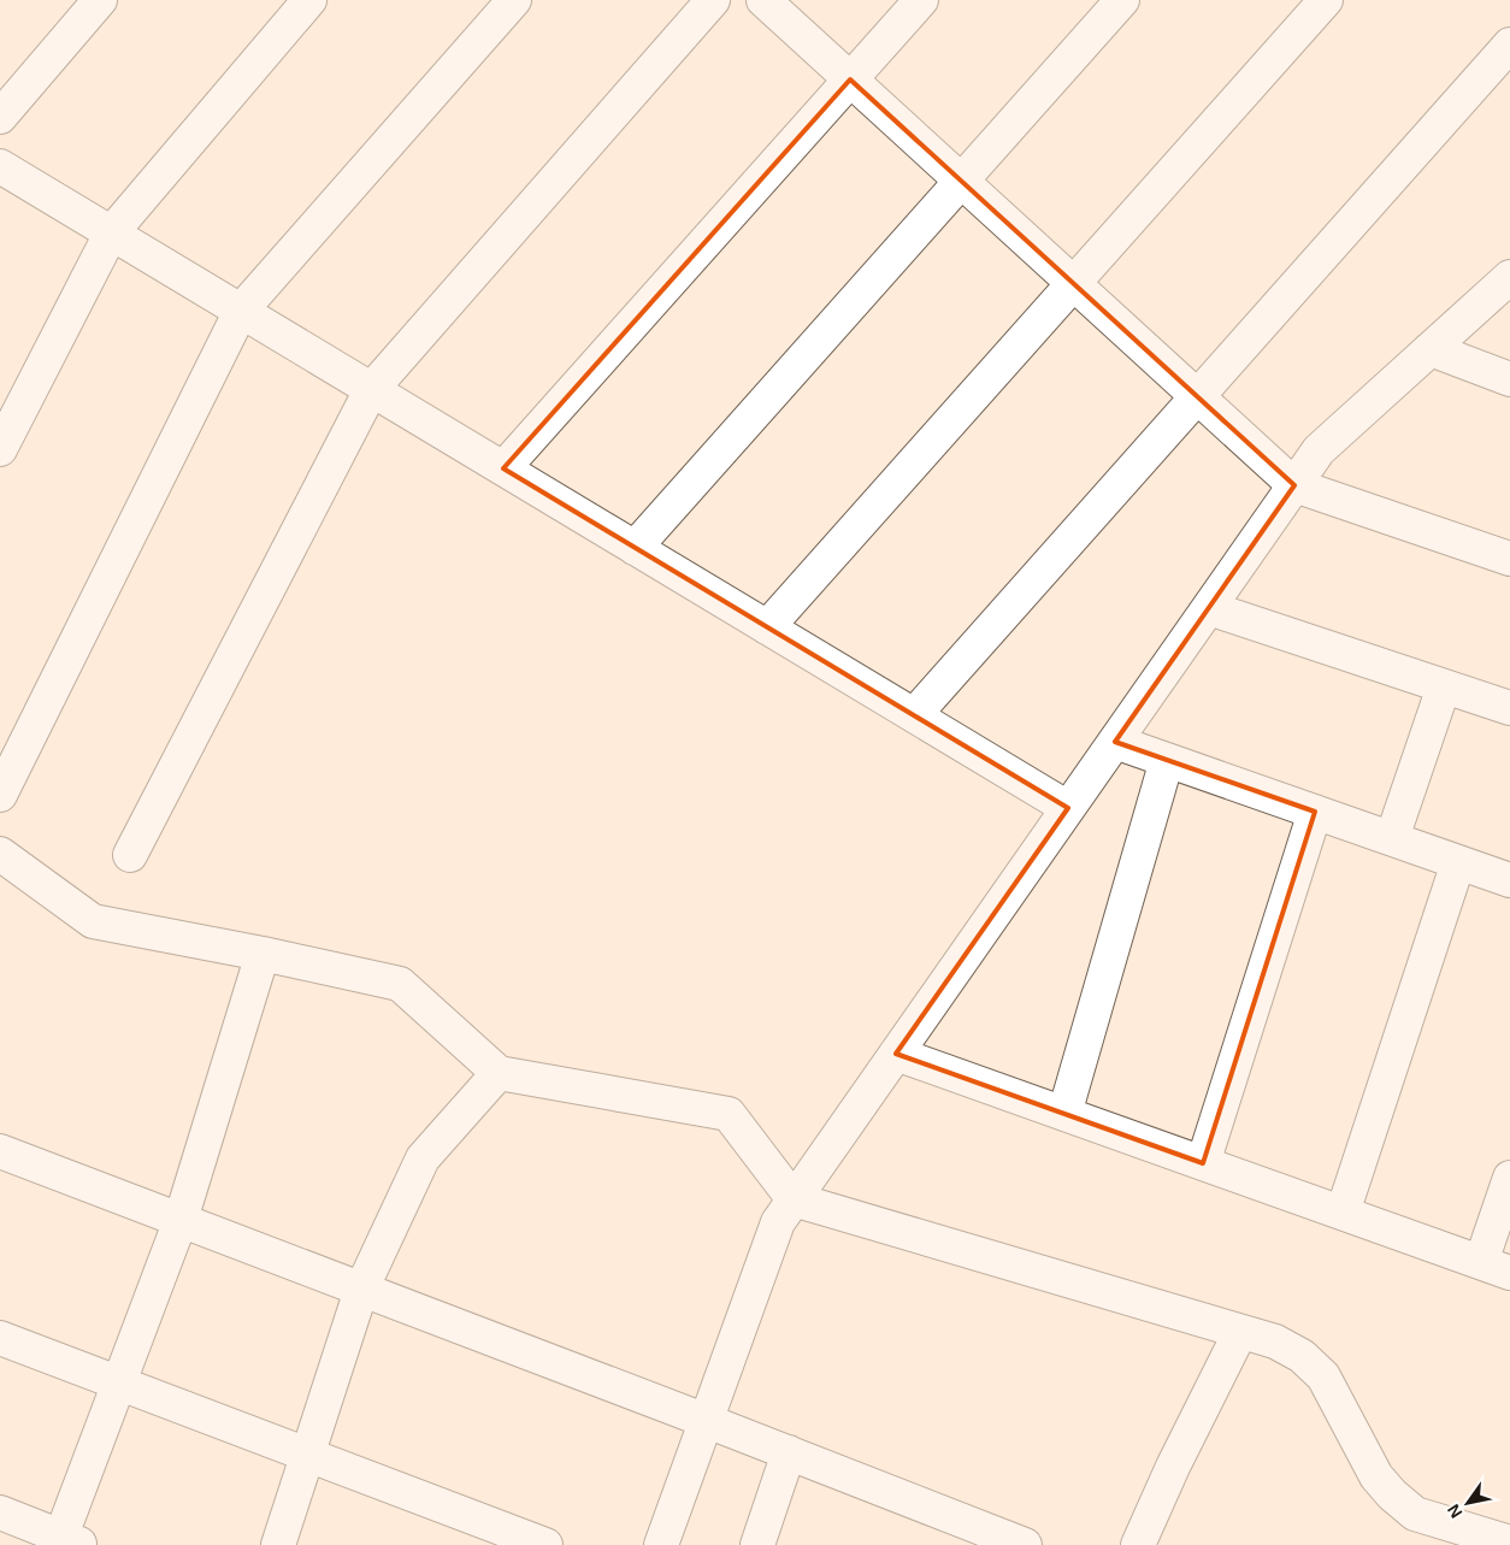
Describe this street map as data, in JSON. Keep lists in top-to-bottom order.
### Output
{
  "north": "bottom left"
}
